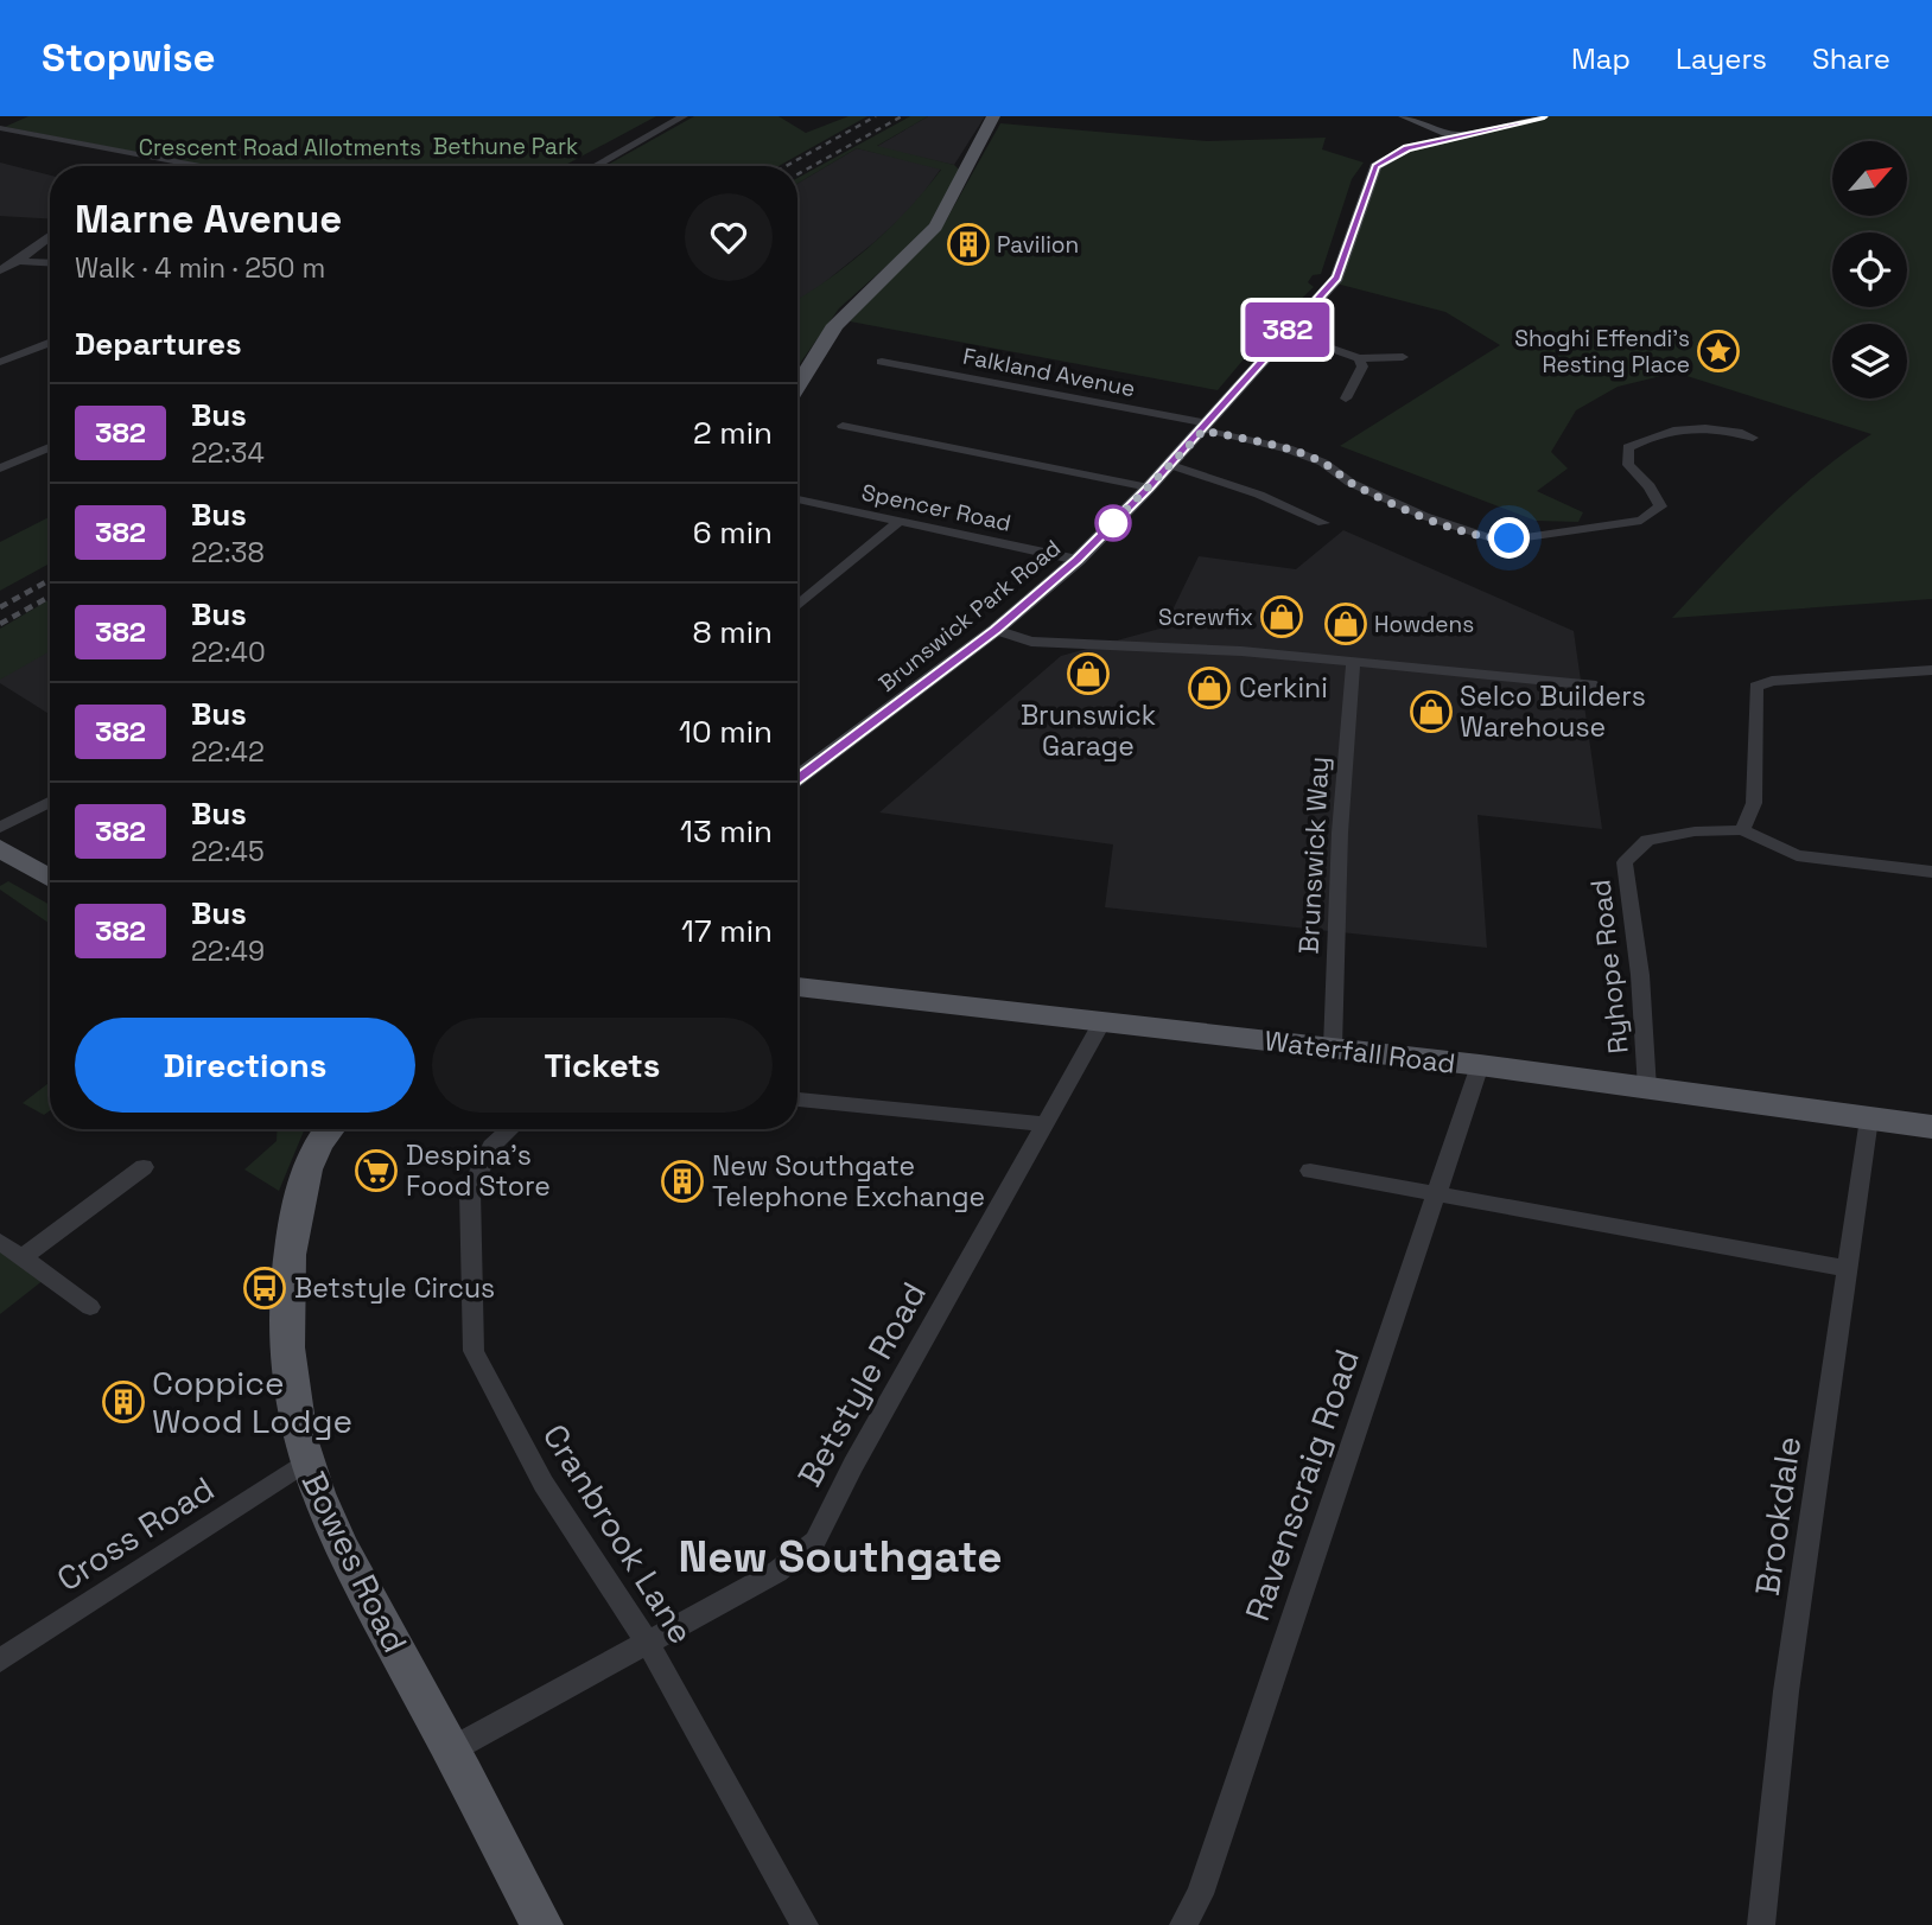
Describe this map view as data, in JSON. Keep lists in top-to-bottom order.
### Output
{
  "streets": {
    "main road": ["Waterfall Road", "Bowes Road"],
    "street": [
      "Falkland Avenue",
      "Spencer Road",
      "Brunswick Park Road",
      "Brunswick Way",
      "Ryhope Road",
      "Betstyle Road",
      "Ravenscraig Road",
      "Brookdale",
      "Cross Road",
      "Cranbrook Lane"
    ]
  },
  "crossings": [
    ["Falkland Avenue", "Brunswick Park Road"],
    ["Spencer Road", "Brunswick Park Road"],
    ["Brunswick Way", "Waterfall Road"],
    ["Ryhope Road", "Waterfall Road"],
    ["Waterfall Road", "Betstyle Road"],
    ["Waterfall Road", "Ravenscraig Road"],
    ["Waterfall Road", "Brookdale"],
    ["Betstyle Road", "Cranbrook Lane"],
    ["Betstyle Road", "Bowes Road"],
    ["Cross Road", "Bowes Road"]
  ],
  "districts": ["New Southgate"],
  "parks": ["Bethune Park", "Crescent Road Allotments"],
  "places": {
    "building": ["Pavilion", "New Southgate Telephone Exchange", "Coppice Wood Lodge"],
    "place": ["Shoghi Effendi’s Resting Place"],
    "shop": [
      "Screwfix",
      "Howdens",
      "Brunswick Garage",
      "Cerkini",
      "Selco Builders Warehouse"
    ],
    "supermarket": ["Despina's Food Store"],
    "bus stop": ["Betstyle Circus"]
  },
  "lines": ["bus line 382"],
  "north": "top right",
  "page": {
    "header": "Stopwise",
    "nav": ["Map", "Layers", "Share"],
    "on_map": "382",
    "heading": [
      ["Marne Avenue", "Walk · 4 min · 250 m"],
      "Departures"
    ],
    "list": [
      {
        "mark": "382",
        "name": "Bus",
        "note": "22:34",
        "value": "2 min"
      },
      {
        "mark": "382",
        "name": "Bus",
        "note": "22:38",
        "value": "6 min"
      },
      {
        "mark": "382",
        "name": "Bus",
        "note": "22:40",
        "value": "8 min"
      },
      {
        "mark": "382",
        "name": "Bus",
        "note": "22:42",
        "value": "10 min"
      },
      {
        "mark": "382",
        "name": "Bus",
        "note": "22:45",
        "value": "13 min"
      },
      {
        "mark": "382",
        "name": "Bus",
        "note": "22:49",
        "value": "17 min"
      }
    ],
    "buttons": ["Directions", "Tickets"]
  }
}
